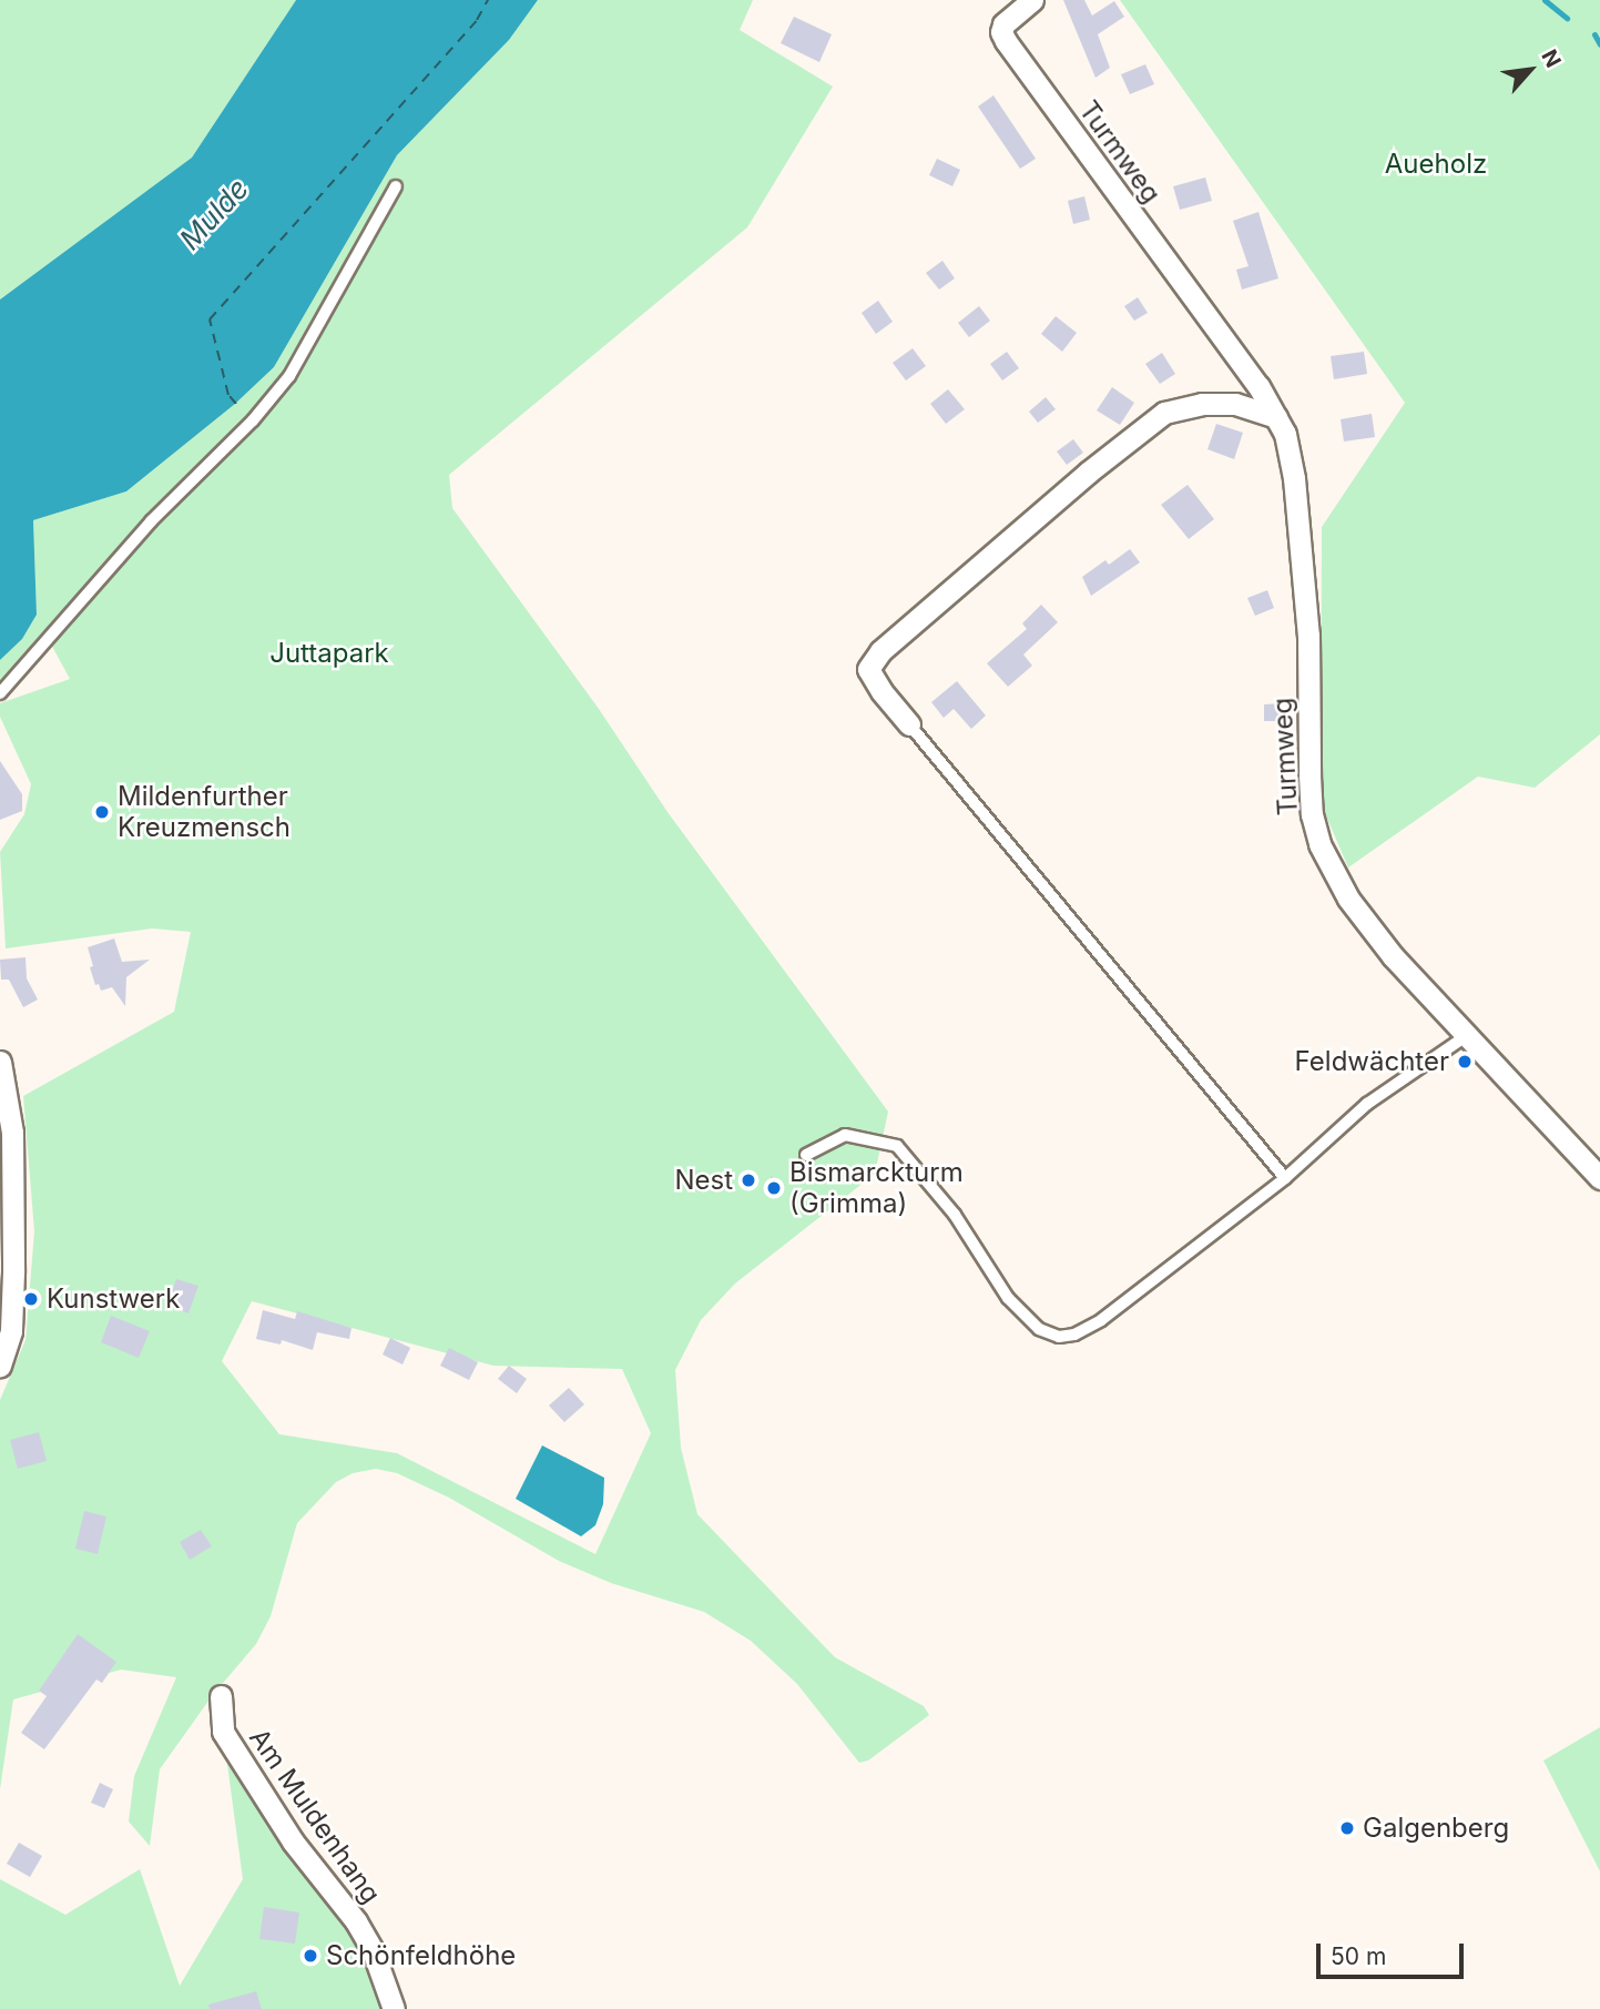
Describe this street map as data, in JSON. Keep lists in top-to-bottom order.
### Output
{
  "streets": {
    "street": ["Turmweg", "Am Muldenhang"]
  },
  "water": ["Mulde"],
  "parks": ["Aueholz", "Juttapark"],
  "places": [
    "Mildenfurther Kreuzmensch",
    "Feldwächter",
    "Nest",
    "Bismarckturm (Grimma)",
    "Kunstwerk",
    "Galgenberg",
    "Schönfeldhöhe"
  ],
  "scale_bar": "50 m",
  "north": "top right"
}
